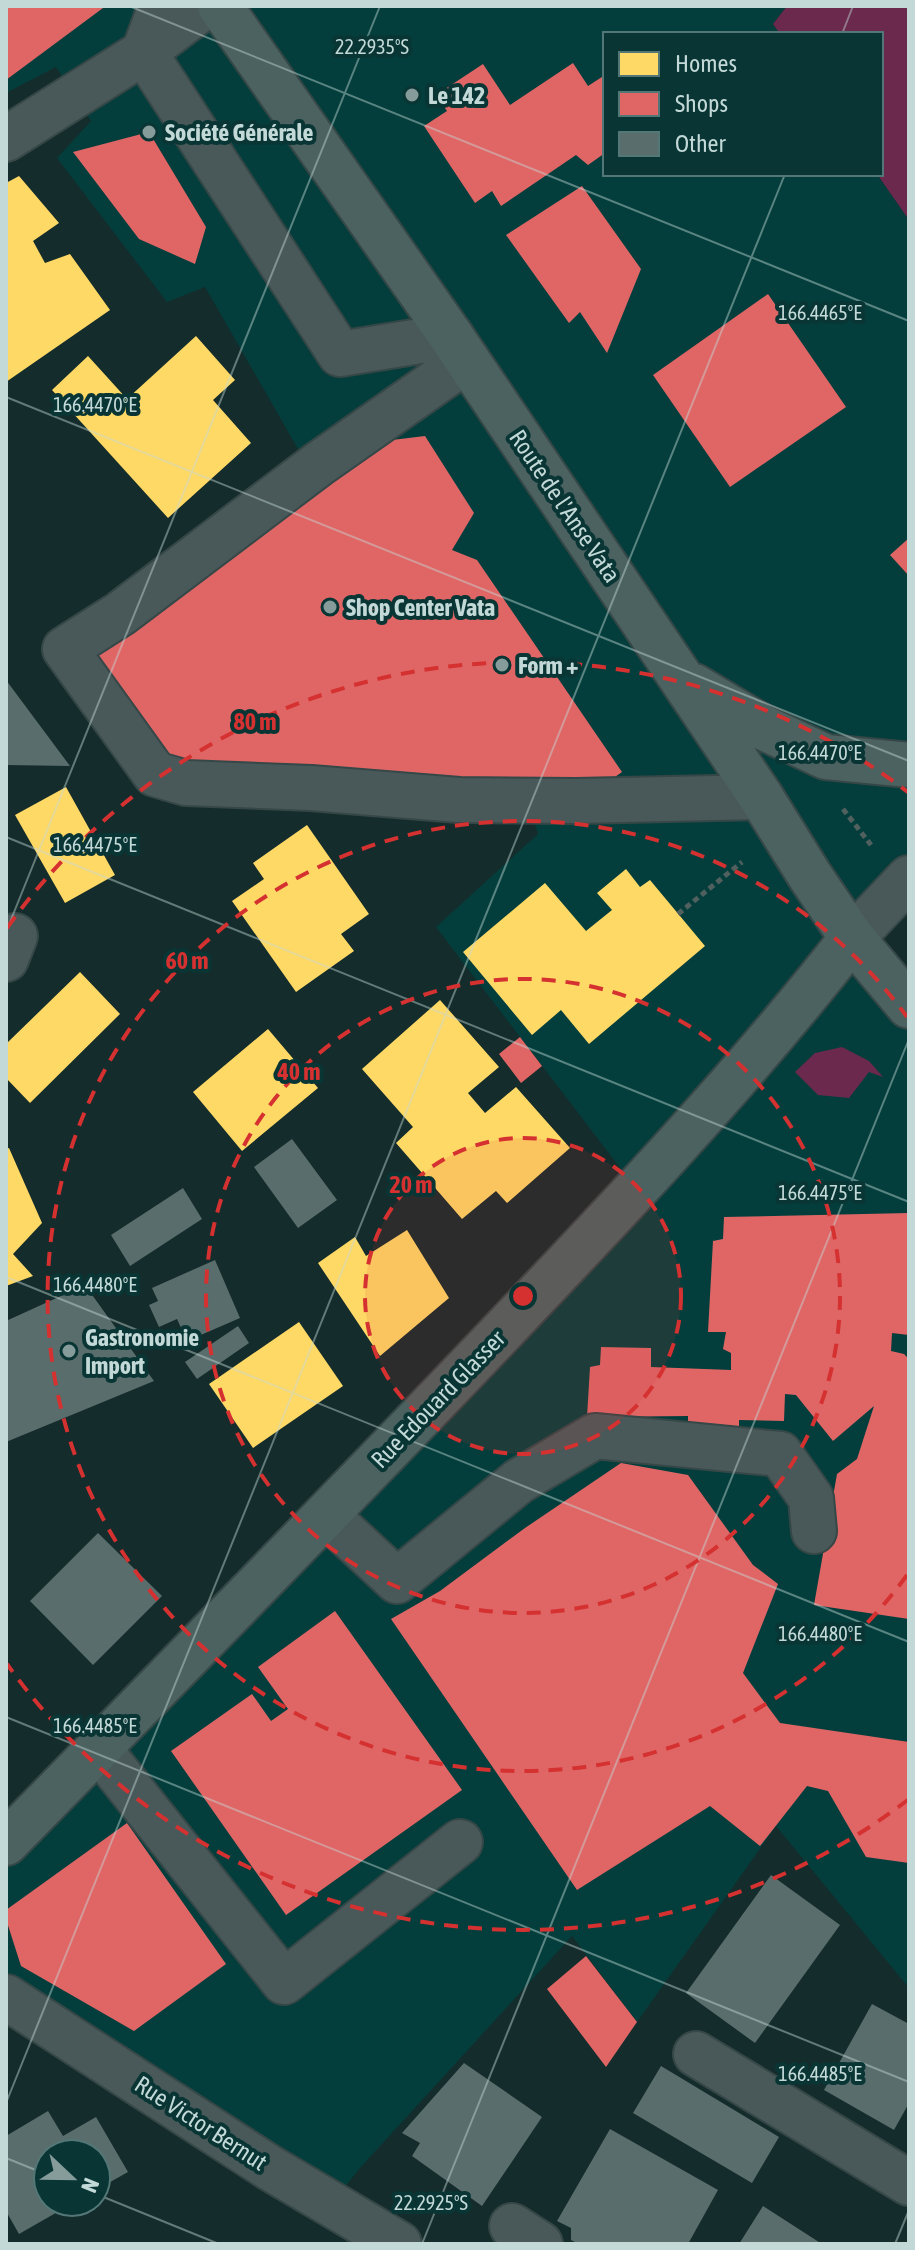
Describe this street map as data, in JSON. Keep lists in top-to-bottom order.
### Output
{
  "streets": {
    "main road": ["Route de l'Anse Vata", "Rue Edouard Glasser"],
    "street": ["Rue Victor Bernut"]
  },
  "crossings": [
    ["Route de l'Anse Vata", "Rue Edouard Glasser"]
  ],
  "places": [
    "Le 142",
    "Société Générale",
    "Shop Center Vata",
    "Form +",
    "Gastronomie Import"
  ],
  "legend": ["Homes", "Shops", "Other"],
  "north": "right",
  "coordinates": [
    "22.2935°S",
    "166.4465°E",
    "166.4470°E",
    "166.4475°E",
    "166.4480°E",
    "166.4485°E",
    "22.2925°S"
  ],
  "rings": [
    "80 m",
    "60 m",
    "40 m",
    "20 m"
  ]
}
